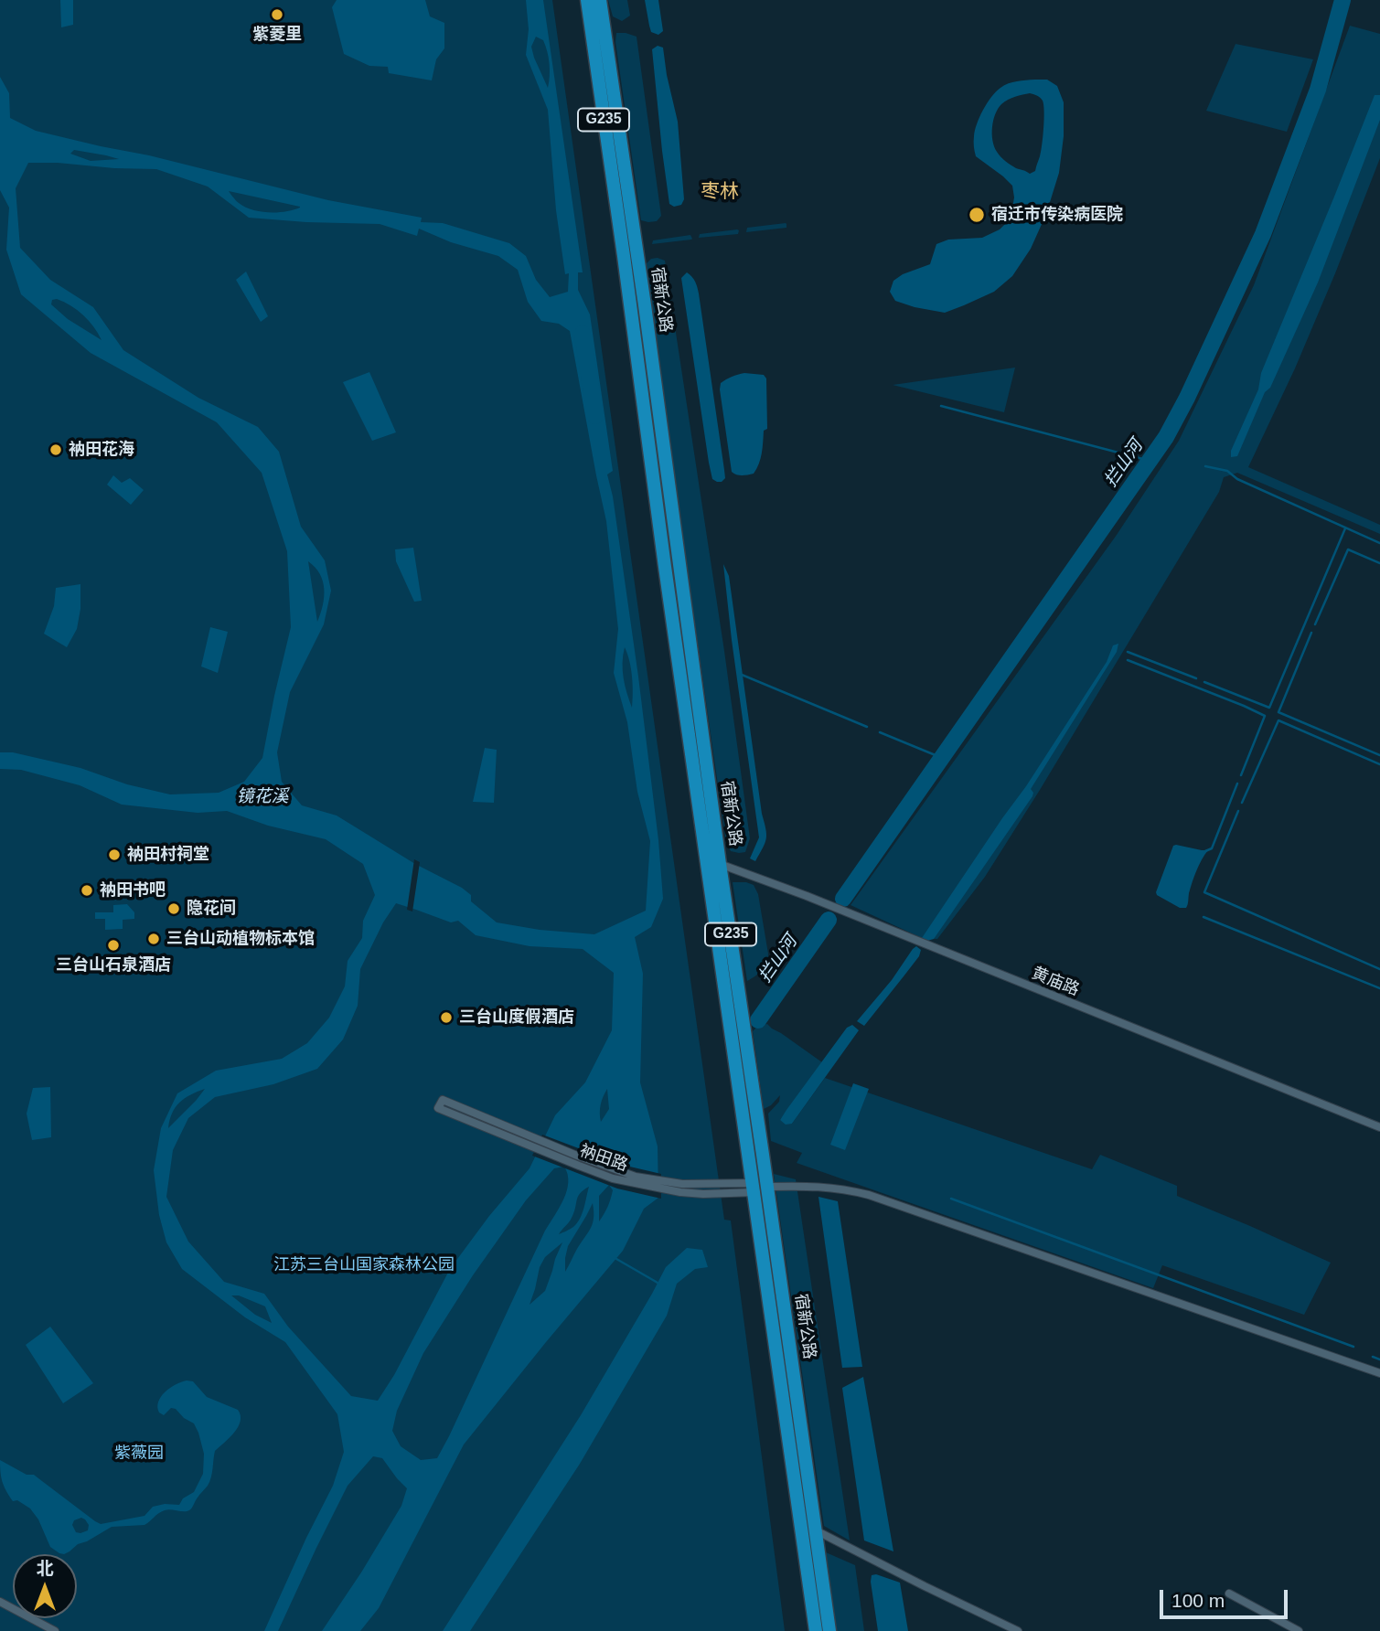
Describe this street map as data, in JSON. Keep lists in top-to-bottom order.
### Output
{
  "streets": {
    "highway": ["G235", "宿新公路"],
    "street": ["黄庙路", "衲田路"]
  },
  "crossings": [
    ["宿新公路", "黄庙路"],
    ["宿新公路", "衲田路"]
  ],
  "districts": ["枣林"],
  "water": ["拦山河", "镜花溪"],
  "parks": ["江苏三台山国家森林公园", "紫薇园"],
  "places": [
    "紫菱里",
    "宿迁市传染病医院",
    "衲田花海",
    "衲田村祠堂",
    "衲田书吧",
    "隐花间",
    "三台山动植物标本馆",
    "三台山石泉酒店",
    "三台山度假酒店"
  ],
  "scale_bar": "100 m",
  "north": "top"
}
